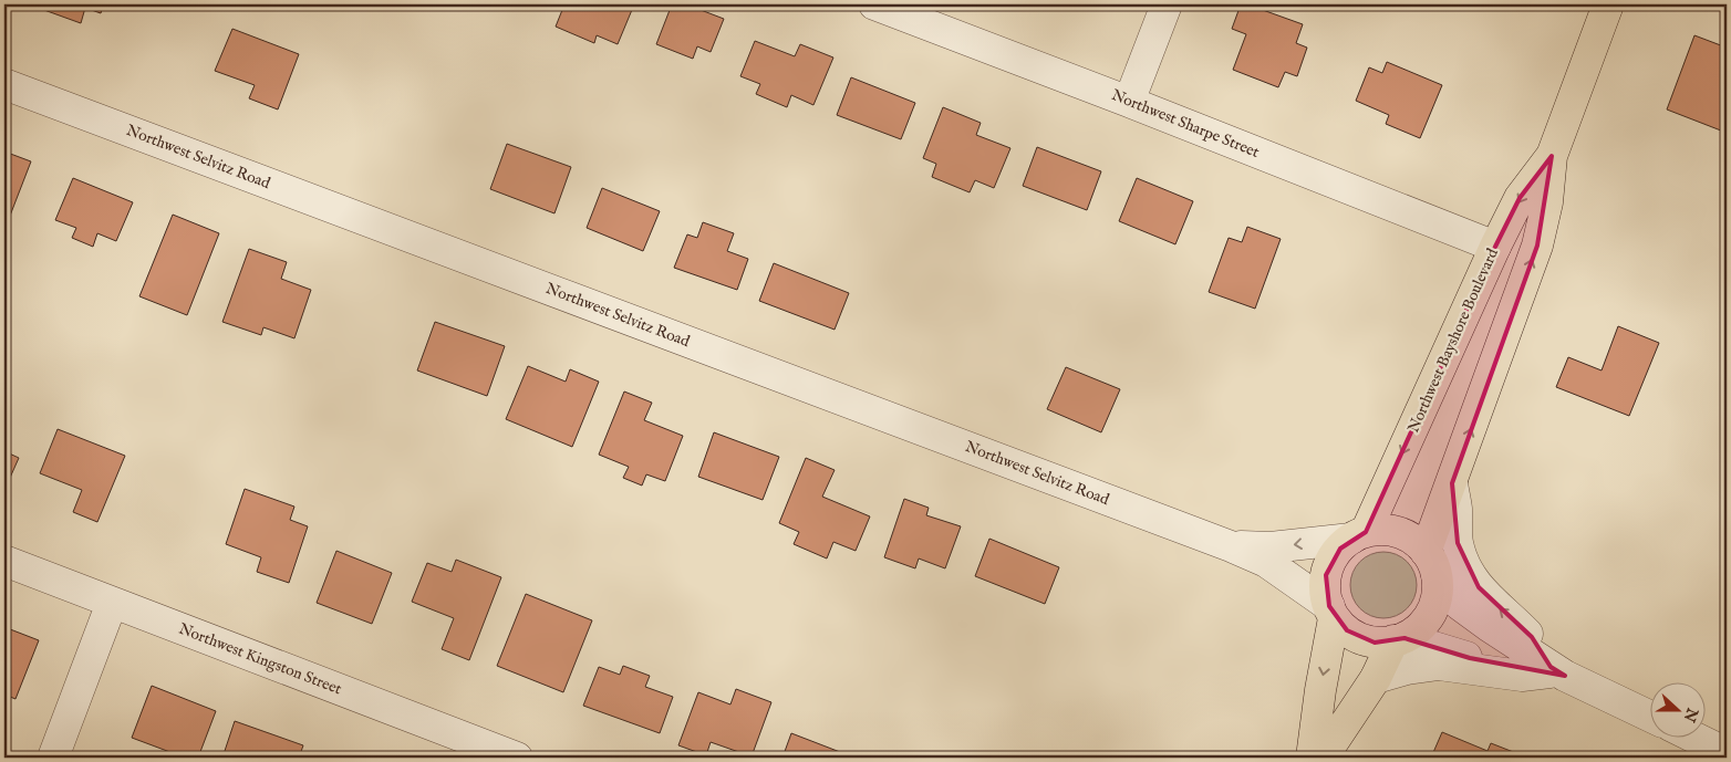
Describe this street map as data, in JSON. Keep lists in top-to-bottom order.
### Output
{
  "streets": {
    "main road": ["Northwest Bayshore Boulevard"],
    "street": ["Northwest Sharpe Street", "Northwest Selvitz Road", "Northwest Kingston Street"]
  },
  "crossings": [
    ["Northwest Sharpe Street", "Northwest Bayshore Boulevard"],
    ["Northwest Selvitz Road", "Northwest Bayshore Boulevard"]
  ],
  "north": "right"
}
